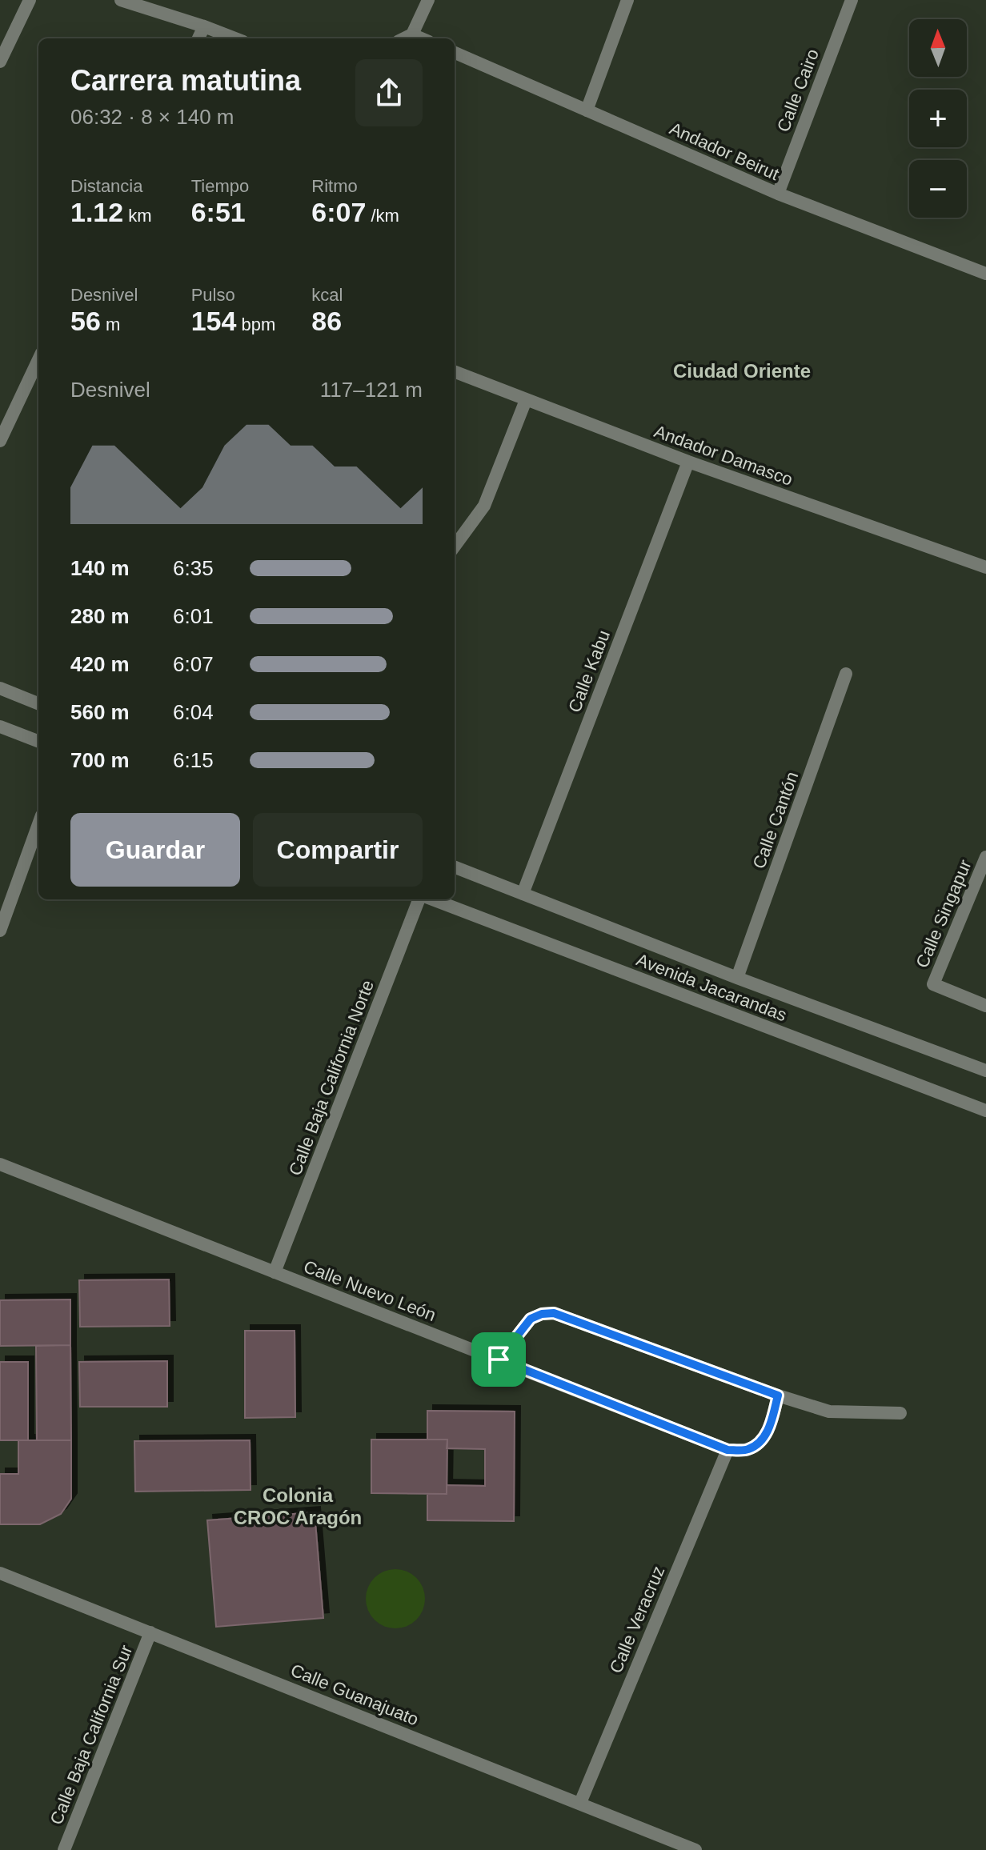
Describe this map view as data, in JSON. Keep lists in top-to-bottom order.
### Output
{
  "streets": {
    "street": [
      "Calle Cairo",
      "Andador Beirut",
      "Andador Damasco",
      "Calle Kabu",
      "Calle Cantón",
      "Calle Singapur",
      "Avenida Jacarandas",
      "Calle Baja California Norte",
      "Calle Nuevo León",
      "Calle Veracruz",
      "Calle Guanajuato",
      "Calle Baja California Sur"
    ]
  },
  "crossings": [
    ["Calle Cairo", "Andador Beirut"],
    ["Andador Damasco", "Calle Kabu"],
    ["Calle Kabu", "Avenida Jacarandas"],
    ["Calle Cantón", "Avenida Jacarandas"],
    ["Calle Baja California Norte", "Calle Nuevo León"],
    ["Calle Nuevo León", "Calle Veracruz"],
    ["Calle Veracruz", "Calle Guanajuato"],
    ["Calle Guanajuato", "Calle Baja California Sur"]
  ],
  "districts": ["Ciudad Oriente", "Colonia CROC Aragón"],
  "north": "top",
  "page": {
    "map_buttons": ["+", "−"],
    "heading": ["Carrera matutina", "06:32 · 8 × 140 m"],
    "stats": [
      ["Distancia", "1.12 km"],
      ["Tiempo", "6:51"],
      ["Ritmo", "6:07 /km"],
      ["Desnivel", "56 m"],
      ["Pulso", "154 bpm"],
      ["kcal", "86"]
    ],
    "chart": ["Desnivel", "117–121 m"],
    "list": [
      {
        "name": "140 m",
        "note": "6:35"
      },
      {
        "name": "280 m",
        "note": "6:01"
      },
      {
        "name": "420 m",
        "note": "6:07"
      },
      {
        "name": "560 m",
        "note": "6:04"
      },
      {
        "name": "700 m",
        "note": "6:15"
      }
    ],
    "buttons": ["Guardar", "Compartir"]
  }
}
